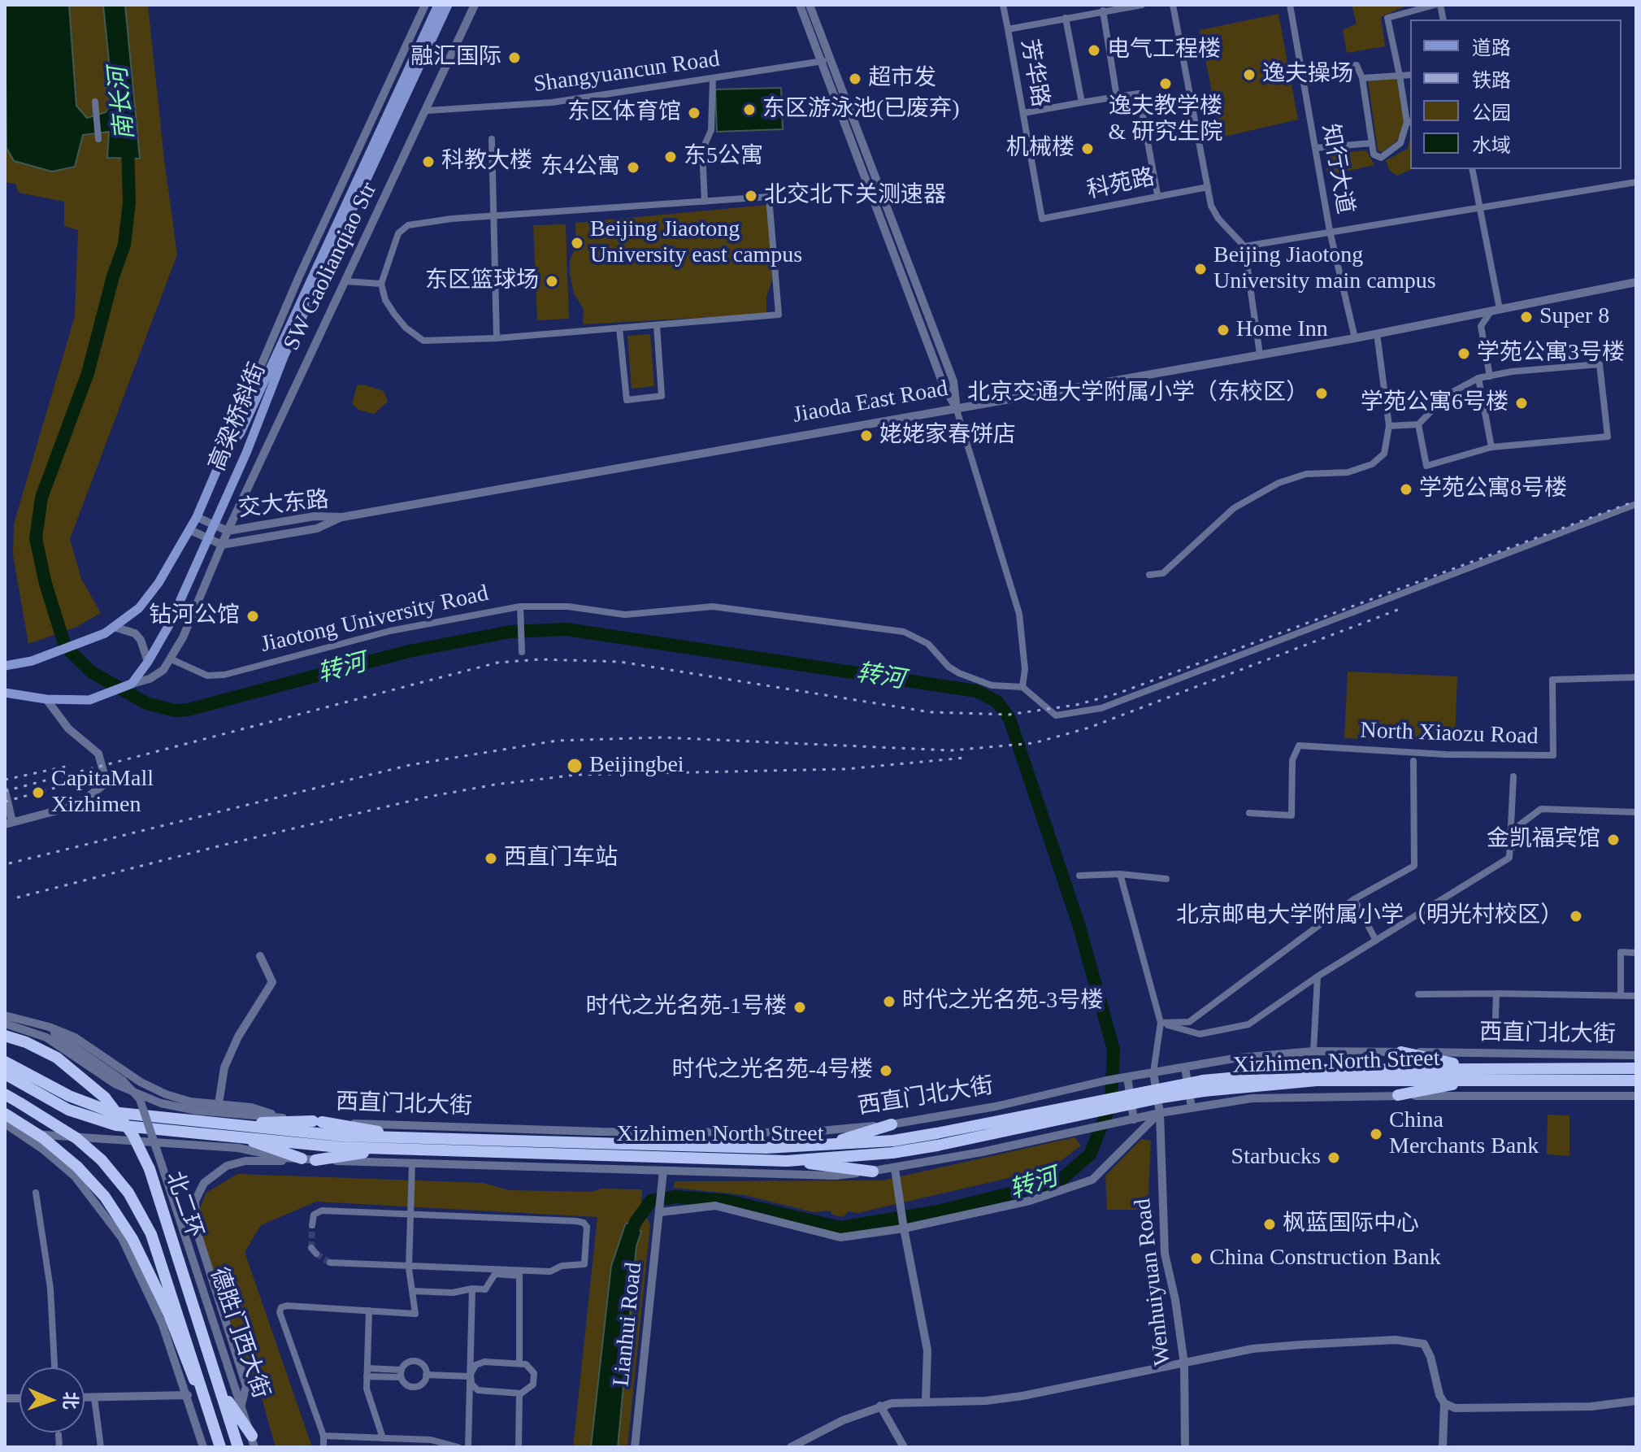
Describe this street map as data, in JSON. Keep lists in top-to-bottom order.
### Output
{
  "streets": {
    "highway": ["Xizhimen North Street", "北二环"],
    "main road": ["高梁桥斜街"],
    "street": [
      "Shangyuancun Road",
      "芳华路",
      "知行大道",
      "科苑路",
      "SW Gaolianqiao Str",
      "Jiaoda East Road",
      "交大东路",
      "Jiaotong University Road",
      "North Xiaozu Road",
      "西直门北大街",
      "Wenhuiyuan Road",
      "Lianhui Road",
      "德胜门西大街"
    ]
  },
  "crossings": [
    ["Shangyuancun Road", "SW Gaolianqiao Str"],
    ["芳华路", "科苑路"],
    ["知行大道", "Jiaoda East Road"],
    ["SW Gaolianqiao Str", "交大东路"],
    ["Jiaoda East Road", "交大东路"],
    ["西直门北大街", "Wenhuiyuan Road"],
    ["北二环", "德胜门西大街"]
  ],
  "water": ["南长河", "转河"],
  "places": [
    "电气工程楼",
    "融汇国际",
    "逸夫操场",
    "超市发",
    "逸夫教学楼 & 研究生院",
    "东区游泳池(已废弃)",
    "东区体育馆",
    "机械楼",
    "东5公寓",
    "科教大楼",
    "东4公寓",
    "北交北下关测速器",
    "Beijing Jiaotong University east campus",
    "Beijing Jiaotong University main campus",
    "东区篮球场",
    "Super 8",
    "Home Inn",
    "学苑公寓3号楼",
    "北京交通大学附属小学（东校区）",
    "学苑公寓6号楼",
    "姥姥家春饼店",
    "学苑公寓8号楼",
    "钻河公馆",
    "Beijingbei",
    "CapitaMall Xizhimen",
    "金凯福宾馆",
    "西直门车站",
    "北京邮电大学附属小学（明光村校区）",
    "时代之光名苑-3号楼",
    "时代之光名苑-1号楼",
    "时代之光名苑-4号楼",
    "China Merchants Bank",
    "Starbucks",
    "枫蓝国际中心",
    "China Construction Bank"
  ],
  "legend": [
    "道路",
    "铁路",
    "公园",
    "水域"
  ],
  "north": "right"
}
